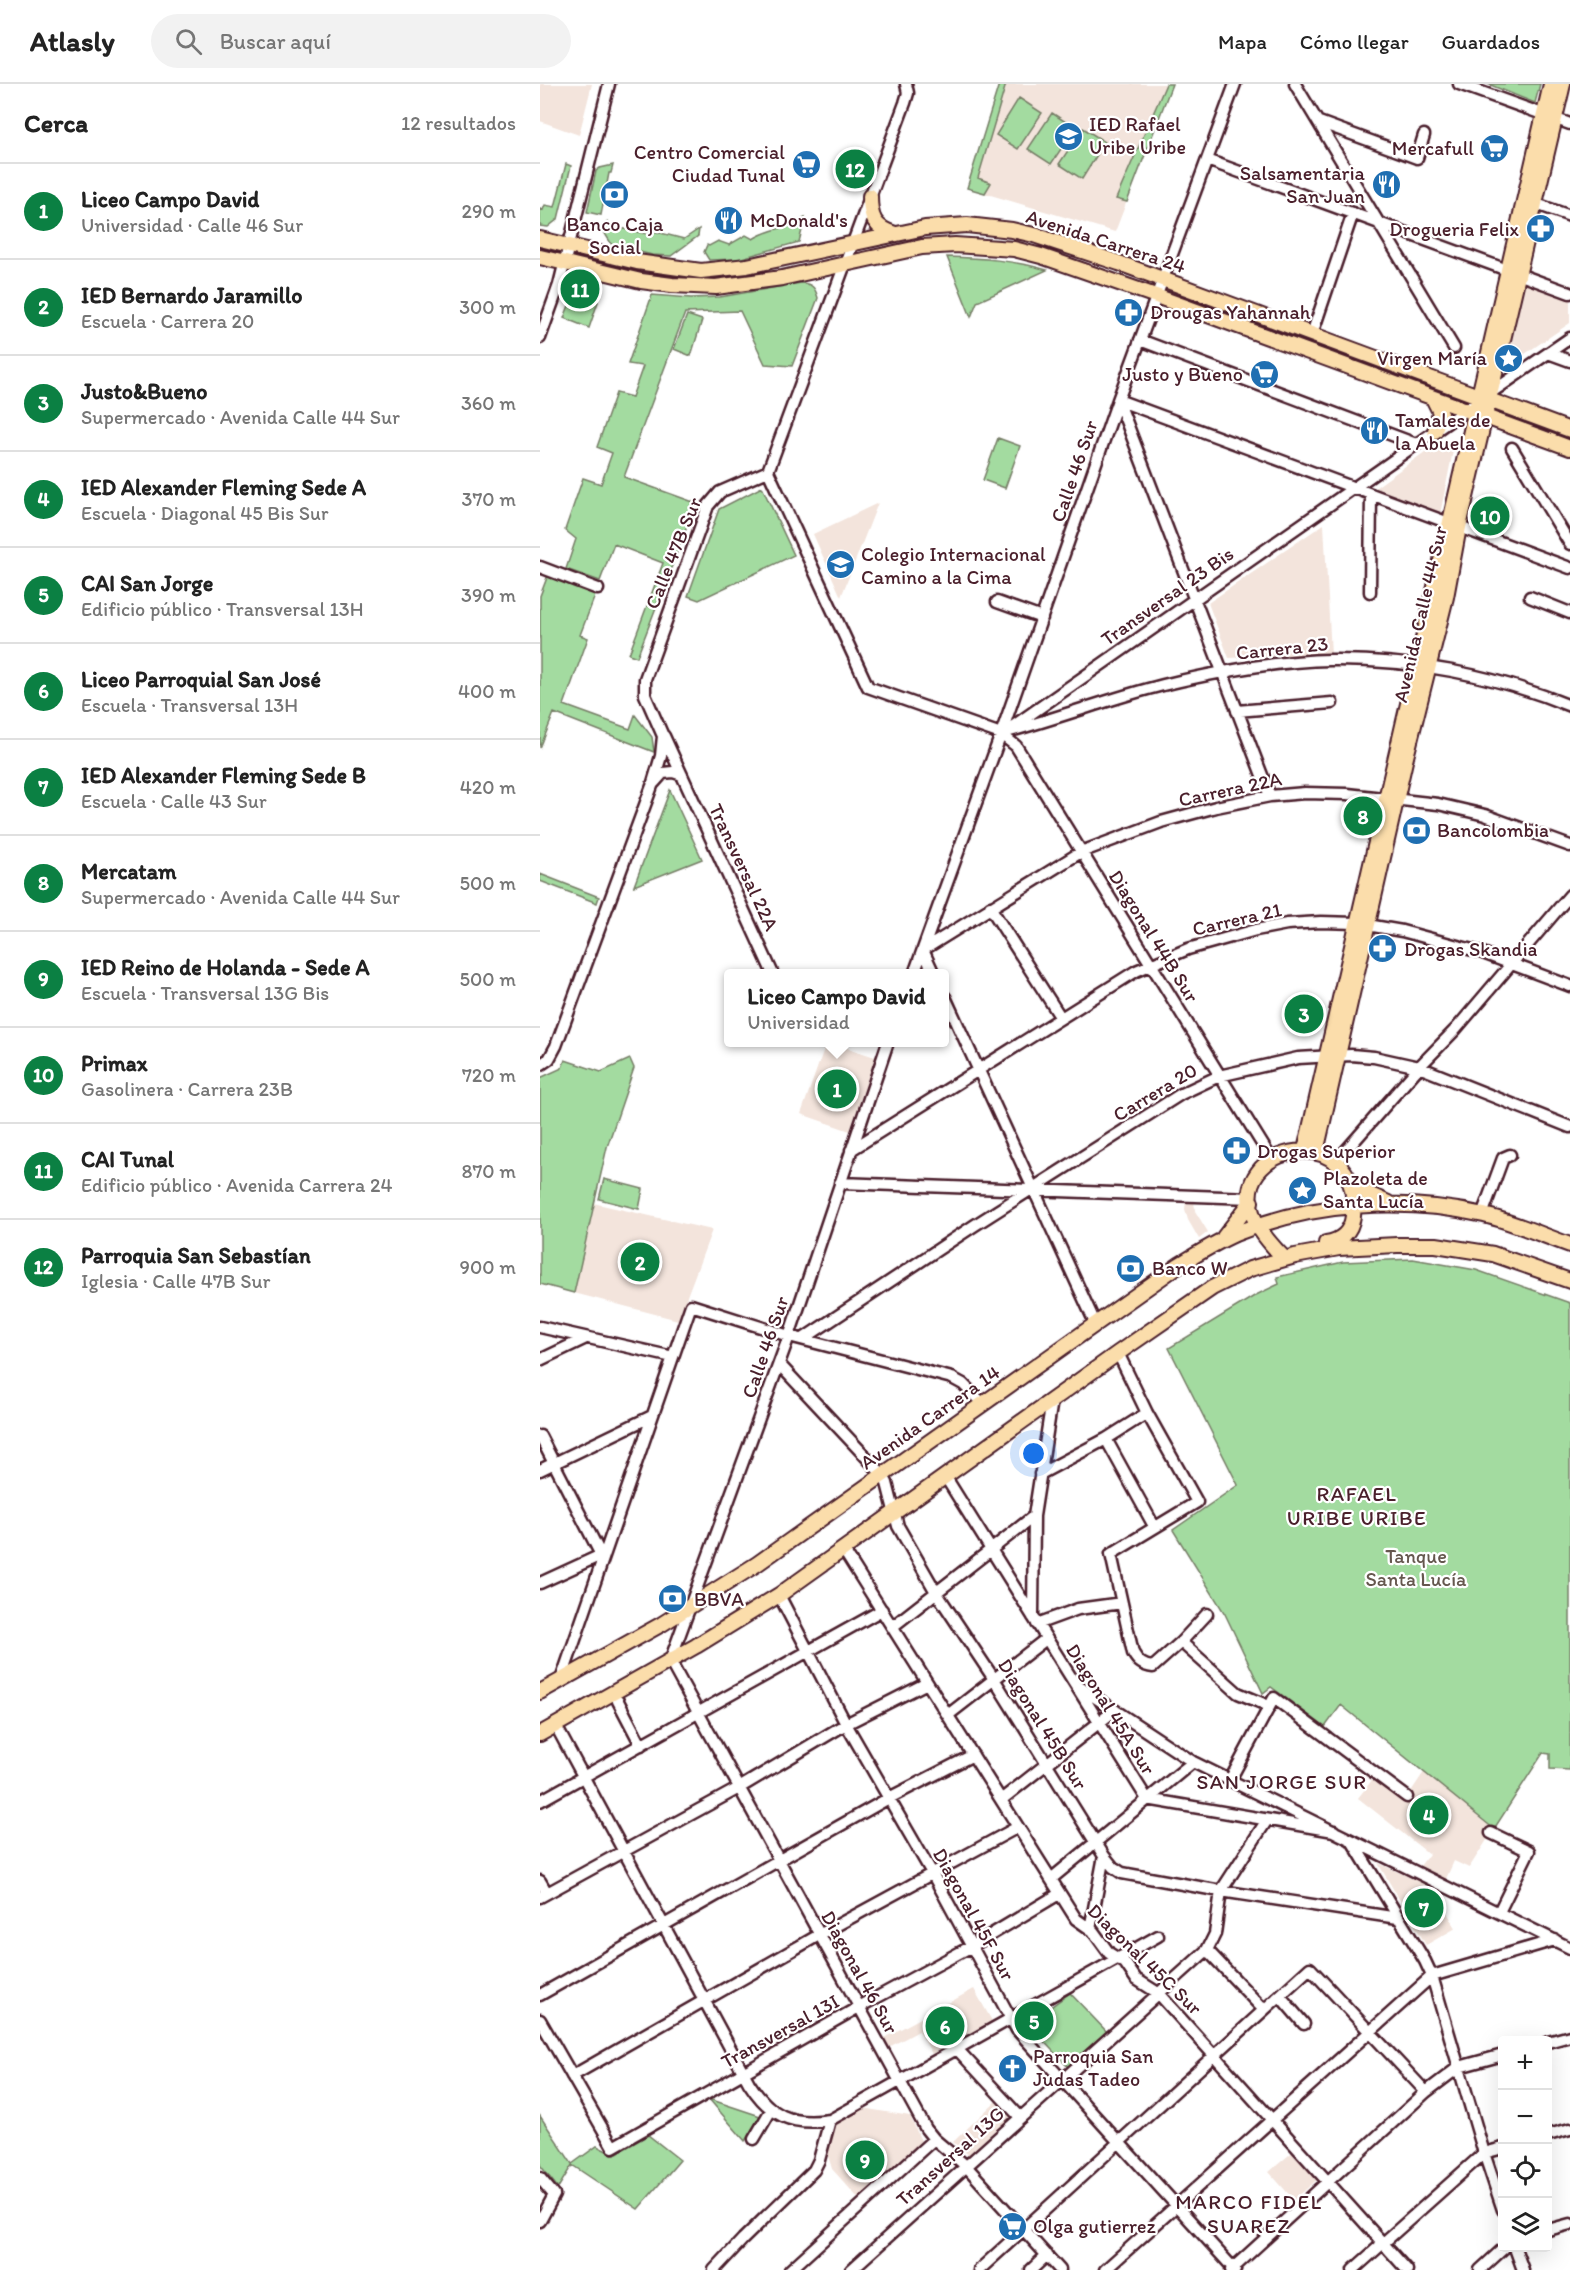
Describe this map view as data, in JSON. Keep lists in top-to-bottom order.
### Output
{
  "streets": {
    "main road": ["Avenida Carrera 24", "Avenida Calle 44 Sur", "Avenida Carrera 14"],
    "street": [
      "Calle 46 Sur",
      "Calle 47B Sur",
      "Transversal 23 Bis",
      "Carrera 23",
      "Carrera 22A",
      "Transversal 22A",
      "Carrera 21",
      "Diagonal 44B Sur",
      "Carrera 20",
      "Diagonal 45A Sur",
      "Diagonal 45B Sur",
      "Diagonal 45F Sur",
      "Diagonal 45C Sur",
      "Diagonal 46 Sur",
      "Transversal 13I",
      "Transversal 13G"
    ]
  },
  "crossings": [
    ["Avenida Carrera 24", "Calle 46 Sur"],
    ["Avenida Carrera 24", "Transversal 23 Bis"],
    ["Avenida Carrera 24", "Avenida Calle 44 Sur"],
    ["Calle 46 Sur", "Transversal 23 Bis"],
    ["Calle 46 Sur", "Carrera 23"],
    ["Calle 46 Sur", "Carrera 22A"],
    ["Calle 46 Sur", "Carrera 21"],
    ["Calle 46 Sur", "Diagonal 44B Sur"],
    ["Calle 46 Sur", "Carrera 20"],
    ["Calle 46 Sur", "Avenida Carrera 14"],
    ["Calle 46 Sur", "Diagonal 45B Sur"],
    ["Calle 46 Sur", "Diagonal 46 Sur"],
    ["Calle 47B Sur", "Transversal 22A"],
    ["Transversal 23 Bis", "Avenida Calle 44 Sur"],
    ["Transversal 23 Bis", "Carrera 23"],
    ["Transversal 23 Bis", "Diagonal 44B Sur"],
    ["Avenida Calle 44 Sur", "Carrera 23"],
    ["Avenida Calle 44 Sur", "Carrera 22A"],
    ["Avenida Calle 44 Sur", "Carrera 21"],
    ["Avenida Calle 44 Sur", "Carrera 20"],
    ["Carrera 23", "Diagonal 44B Sur"],
    ["Carrera 22A", "Diagonal 44B Sur"],
    ["Carrera 21", "Diagonal 44B Sur"],
    ["Diagonal 44B Sur", "Carrera 20"],
    ["Avenida Carrera 14", "Diagonal 45B Sur"],
    ["Diagonal 45A Sur", "Transversal 13G"],
    ["Diagonal 45B Sur", "Transversal 13G"],
    ["Diagonal 45F Sur", "Transversal 13I"],
    ["Diagonal 45F Sur", "Transversal 13G"],
    ["Diagonal 45C Sur", "Transversal 13I"],
    ["Diagonal 45C Sur", "Transversal 13G"],
    ["Diagonal 46 Sur", "Transversal 13I"],
    ["Diagonal 46 Sur", "Transversal 13G"]
  ],
  "districts": ["RAFAEL URIBE URIBE", "SAN JORGE SUR", "MARCO FIDEL SUAREZ"],
  "parks": ["Tanque Santa Lucía"],
  "places": {
    "school or university": ["IED Rafael Uribe Uribe", "Colegio Internacional Camino a la Cima"],
    "supermarket": [
      "Mercafull",
      "Centro Comercial Ciudad Tunal",
      "Justo y Bueno",
      "Olga gutierrez"
    ],
    "restaurant": ["Salsamentaria San Juan", "McDonald's", "Tamales de la Abuela"],
    "bank": [
      "Banco Caja Social",
      "Bancolombia",
      "Banco W",
      "BBVA"
    ],
    "pharmacy": [
      "Drogueria Felix",
      "Drougas Yahannah",
      "Drogas Skandia",
      "Drogas Superior"
    ],
    "place": ["Virgen María", "Plazoleta de Santa Lucía"],
    "church": ["Parroquia San Judas Tadeo"]
  },
  "page": {
    "header": "Atlasly",
    "search": "Buscar aquí",
    "nav": ["Mapa", "Cómo llegar", "Guardados"],
    "heading": ["Cerca", "12 resultados"],
    "pins": [
      "12",
      "11",
      "10",
      "8",
      "3",
      "1",
      "2",
      "4",
      "7",
      "5",
      "6",
      "9"
    ],
    "list": [
      {
        "mark": "1",
        "name": "Liceo Campo David",
        "note": "Universidad · Calle 46 Sur",
        "value": "290 m"
      },
      {
        "mark": "2",
        "name": "IED Bernardo Jaramillo",
        "note": "Escuela · Carrera 20",
        "value": "300 m"
      },
      {
        "mark": "3",
        "name": "Justo&Bueno",
        "note": "Supermercado · Avenida Calle 44 Sur",
        "value": "360 m"
      },
      {
        "mark": "4",
        "name": "IED Alexander Fleming Sede A",
        "note": "Escuela · Diagonal 45 Bis Sur",
        "value": "370 m"
      },
      {
        "mark": "5",
        "name": "CAI San Jorge",
        "note": "Edificio público · Transversal 13H",
        "value": "390 m"
      },
      {
        "mark": "6",
        "name": "Liceo Parroquial San José",
        "note": "Escuela · Transversal 13H",
        "value": "400 m"
      },
      {
        "mark": "7",
        "name": "IED Alexander Fleming Sede B",
        "note": "Escuela · Calle 43 Sur",
        "value": "420 m"
      },
      {
        "mark": "8",
        "name": "Mercatam",
        "note": "Supermercado · Avenida Calle 44 Sur",
        "value": "500 m"
      },
      {
        "mark": "9",
        "name": "IED Reino de Holanda - Sede A",
        "note": "Escuela · Transversal 13G Bis",
        "value": "500 m"
      },
      {
        "mark": "10",
        "name": "Primax",
        "note": "Gasolinera · Carrera 23B",
        "value": "720 m"
      },
      {
        "mark": "11",
        "name": "CAI Tunal",
        "note": "Edificio público · Avenida Carrera 24",
        "value": "870 m"
      },
      {
        "mark": "12",
        "name": "Parroquia San Sebastían",
        "note": "Iglesia · Calle 47B Sur",
        "value": "900 m"
      }
    ],
    "popup": ["Liceo Campo David", "Universidad"],
    "map_buttons": ["+", "−"]
  }
}
